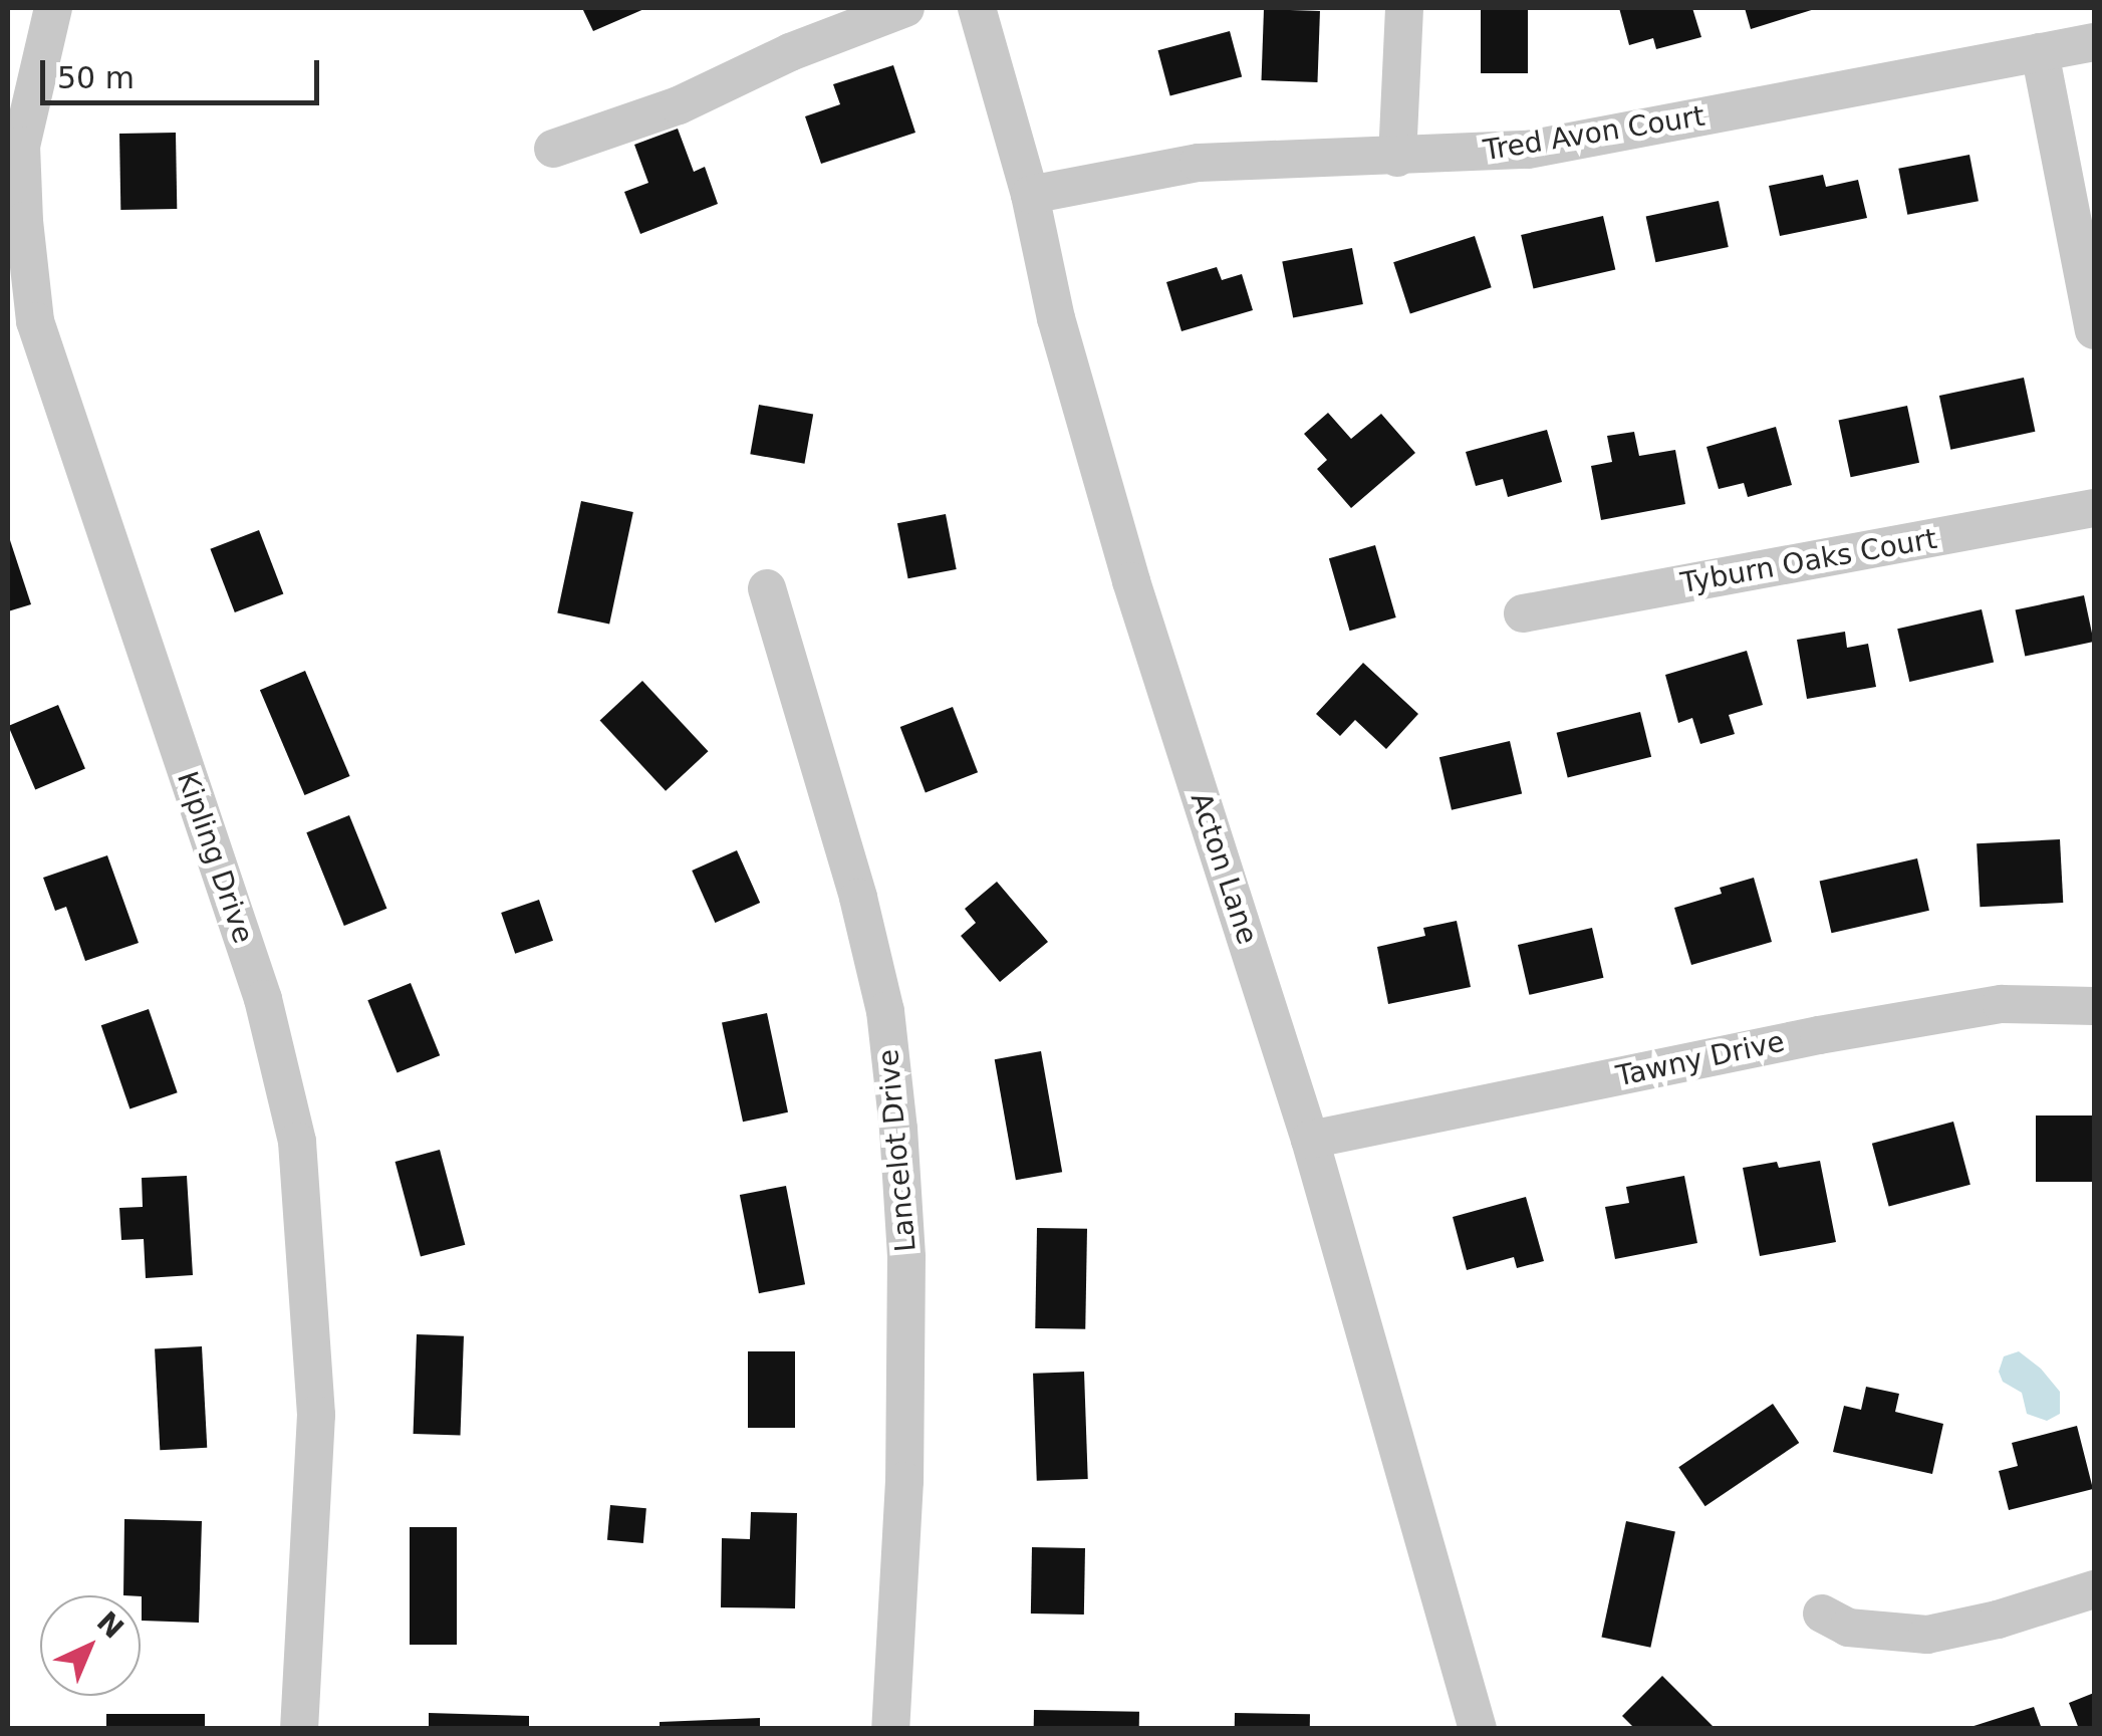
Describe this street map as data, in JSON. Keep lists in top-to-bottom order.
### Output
{
  "streets": {
    "street": [
      "Tred Avon Court",
      "Tyburn Oaks Court",
      "Kipling Drive",
      "Acton Lane",
      "Tawny Drive",
      "Lancelot Drive"
    ]
  },
  "crossings": [
    ["Tred Avon Court", "Acton Lane"],
    ["Acton Lane", "Tawny Drive"]
  ],
  "scale_bar": "50 m",
  "north": "top right"
}
